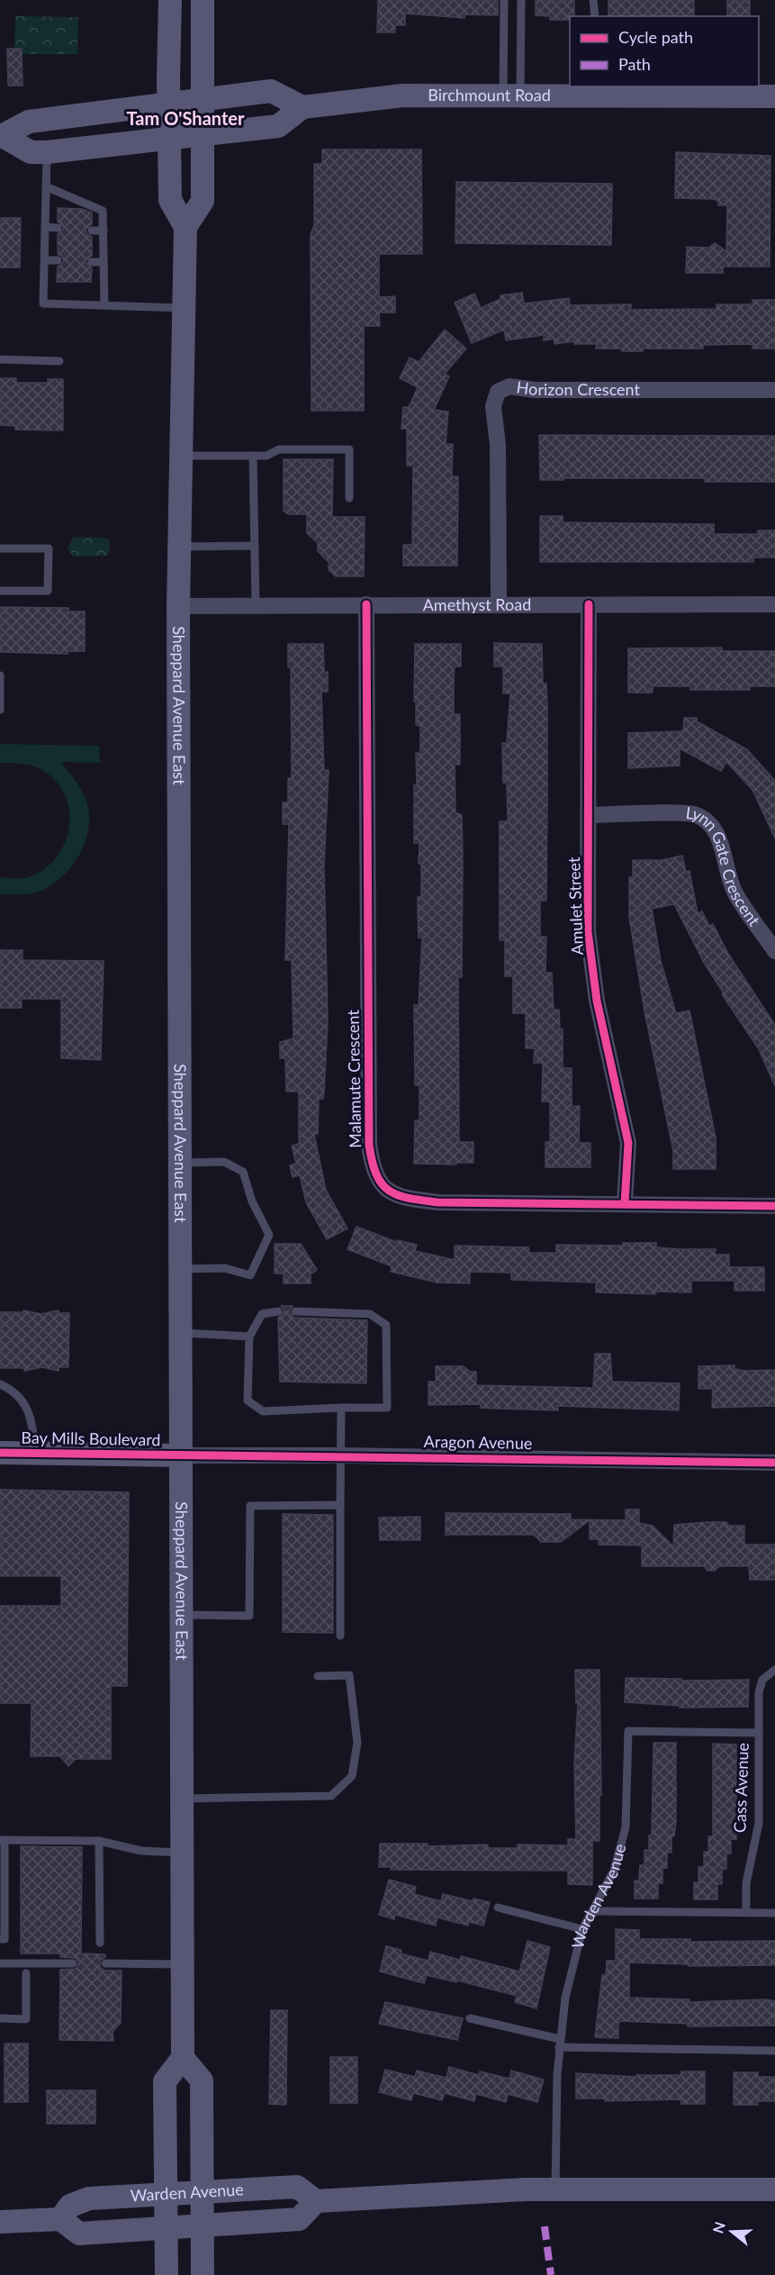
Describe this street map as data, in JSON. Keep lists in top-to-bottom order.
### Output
{
  "streets": {
    "main road": [
      "Birchmount Road",
      "Sheppard Avenue East",
      "Bay Mills Boulevard",
      "Warden Avenue"
    ],
    "street": [
      "Horizon Crescent",
      "Amethyst Road",
      "Lynn Gate Crescent",
      "Amulet Street",
      "Malamute Crescent",
      "Aragon Avenue"
    ],
    "lane": ["Cass Avenue"]
  },
  "crossings": [
    ["Horizon Crescent", "Amethyst Road"],
    ["Amethyst Road", "Sheppard Avenue East"],
    ["Amethyst Road", "Amulet Street"],
    ["Amethyst Road", "Malamute Crescent"],
    ["Sheppard Avenue East", "Bay Mills Boulevard"],
    ["Sheppard Avenue East", "Aragon Avenue"],
    ["Lynn Gate Crescent", "Amulet Street"],
    ["Amulet Street", "Malamute Crescent"],
    ["Bay Mills Boulevard", "Aragon Avenue"],
    ["Cass Avenue", "Warden Avenue"]
  ],
  "districts": ["Tam O'Shanter"],
  "legend": ["Cycle path", "Path"],
  "north": "left"
}
